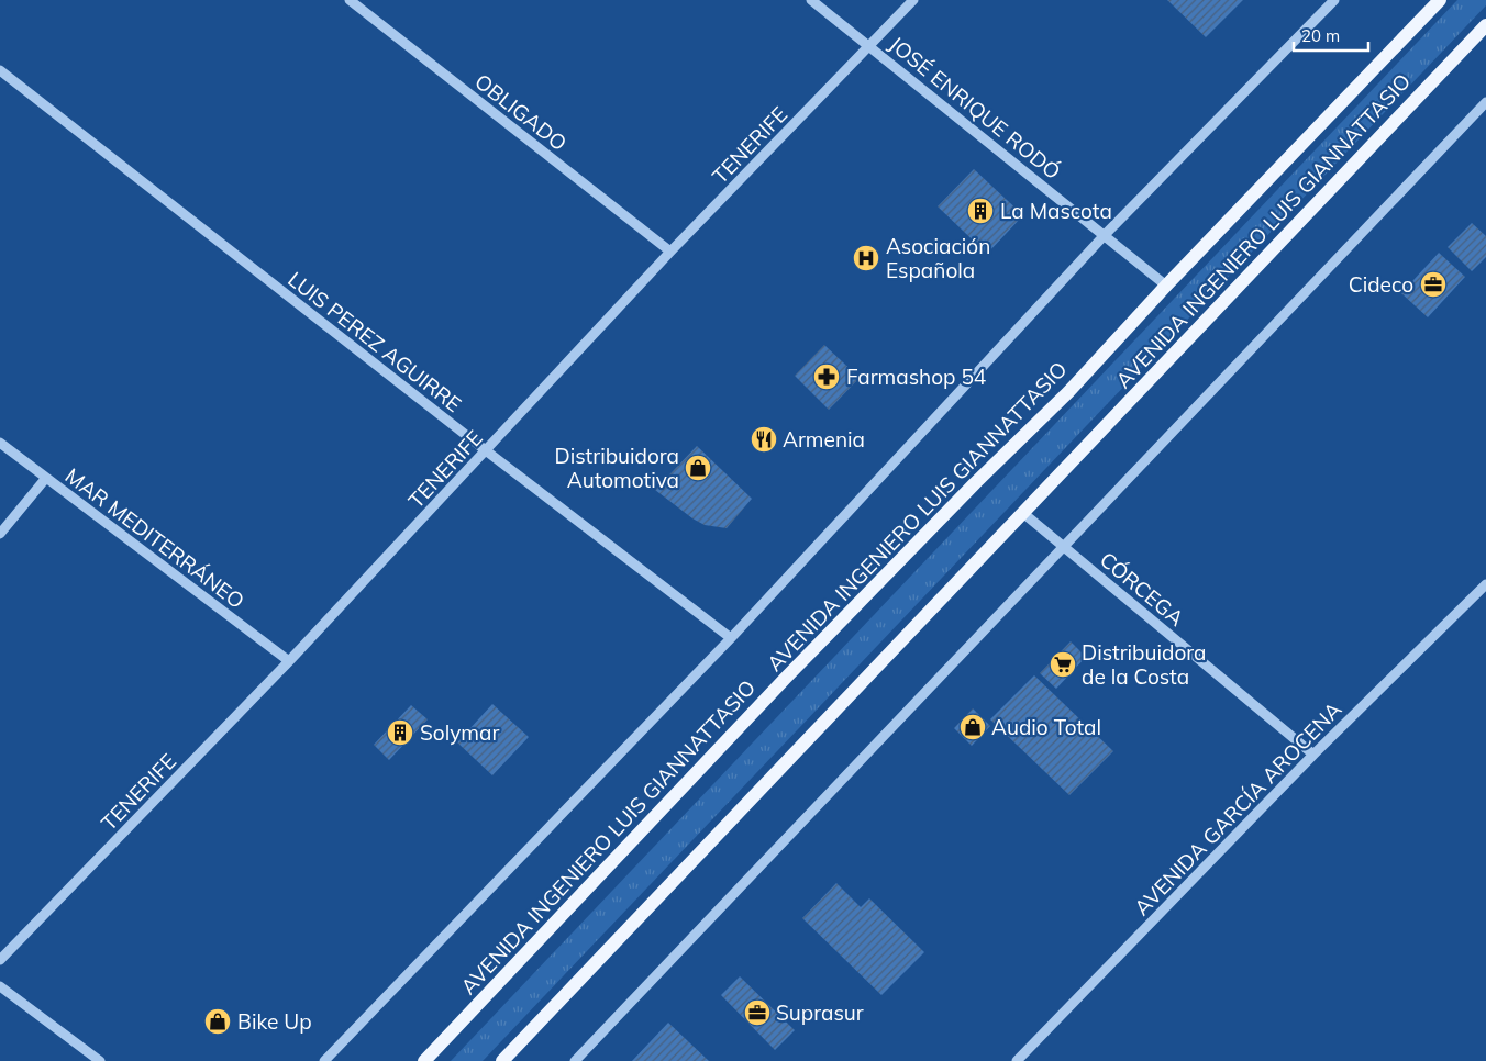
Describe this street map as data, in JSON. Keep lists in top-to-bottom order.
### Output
{
  "streets": {
    "main road": ["AVENIDA INGENIERO LUIS GIANNATTASIO"],
    "street": [
      "JOSÉ ENRIQUE RODÓ",
      "OBLIGADO",
      "TENERIFE",
      "LUIS PEREZ AGUIRRE",
      "MAR MEDITERRÁNEO",
      "CÓRCEGA",
      "AVENIDA GARCÍA AROCENA"
    ]
  },
  "crossings": [
    ["JOSÉ ENRIQUE RODÓ", "TENERIFE"],
    ["JOSÉ ENRIQUE RODÓ", "AVENIDA INGENIERO LUIS GIANNATTASIO"],
    ["OBLIGADO", "TENERIFE"],
    ["TENERIFE", "LUIS PEREZ AGUIRRE"],
    ["TENERIFE", "MAR MEDITERRÁNEO"],
    ["AVENIDA INGENIERO LUIS GIANNATTASIO", "CÓRCEGA"],
    ["CÓRCEGA", "AVENIDA GARCÍA AROCENA"]
  ],
  "places": {
    "building": ["La Mascota", "Solymar"],
    "hospital": ["Asociación Española"],
    "office": ["Cideco", "Suprasur"],
    "pharmacy": ["Farmashop 54"],
    "restaurant": ["Armenia"],
    "shop": ["Distribuidora Automotiva", "Audio Total", "Bike Up"],
    "supermarket": ["Distribuidora de la Costa"]
  },
  "scale_bar": "20 m"
}
